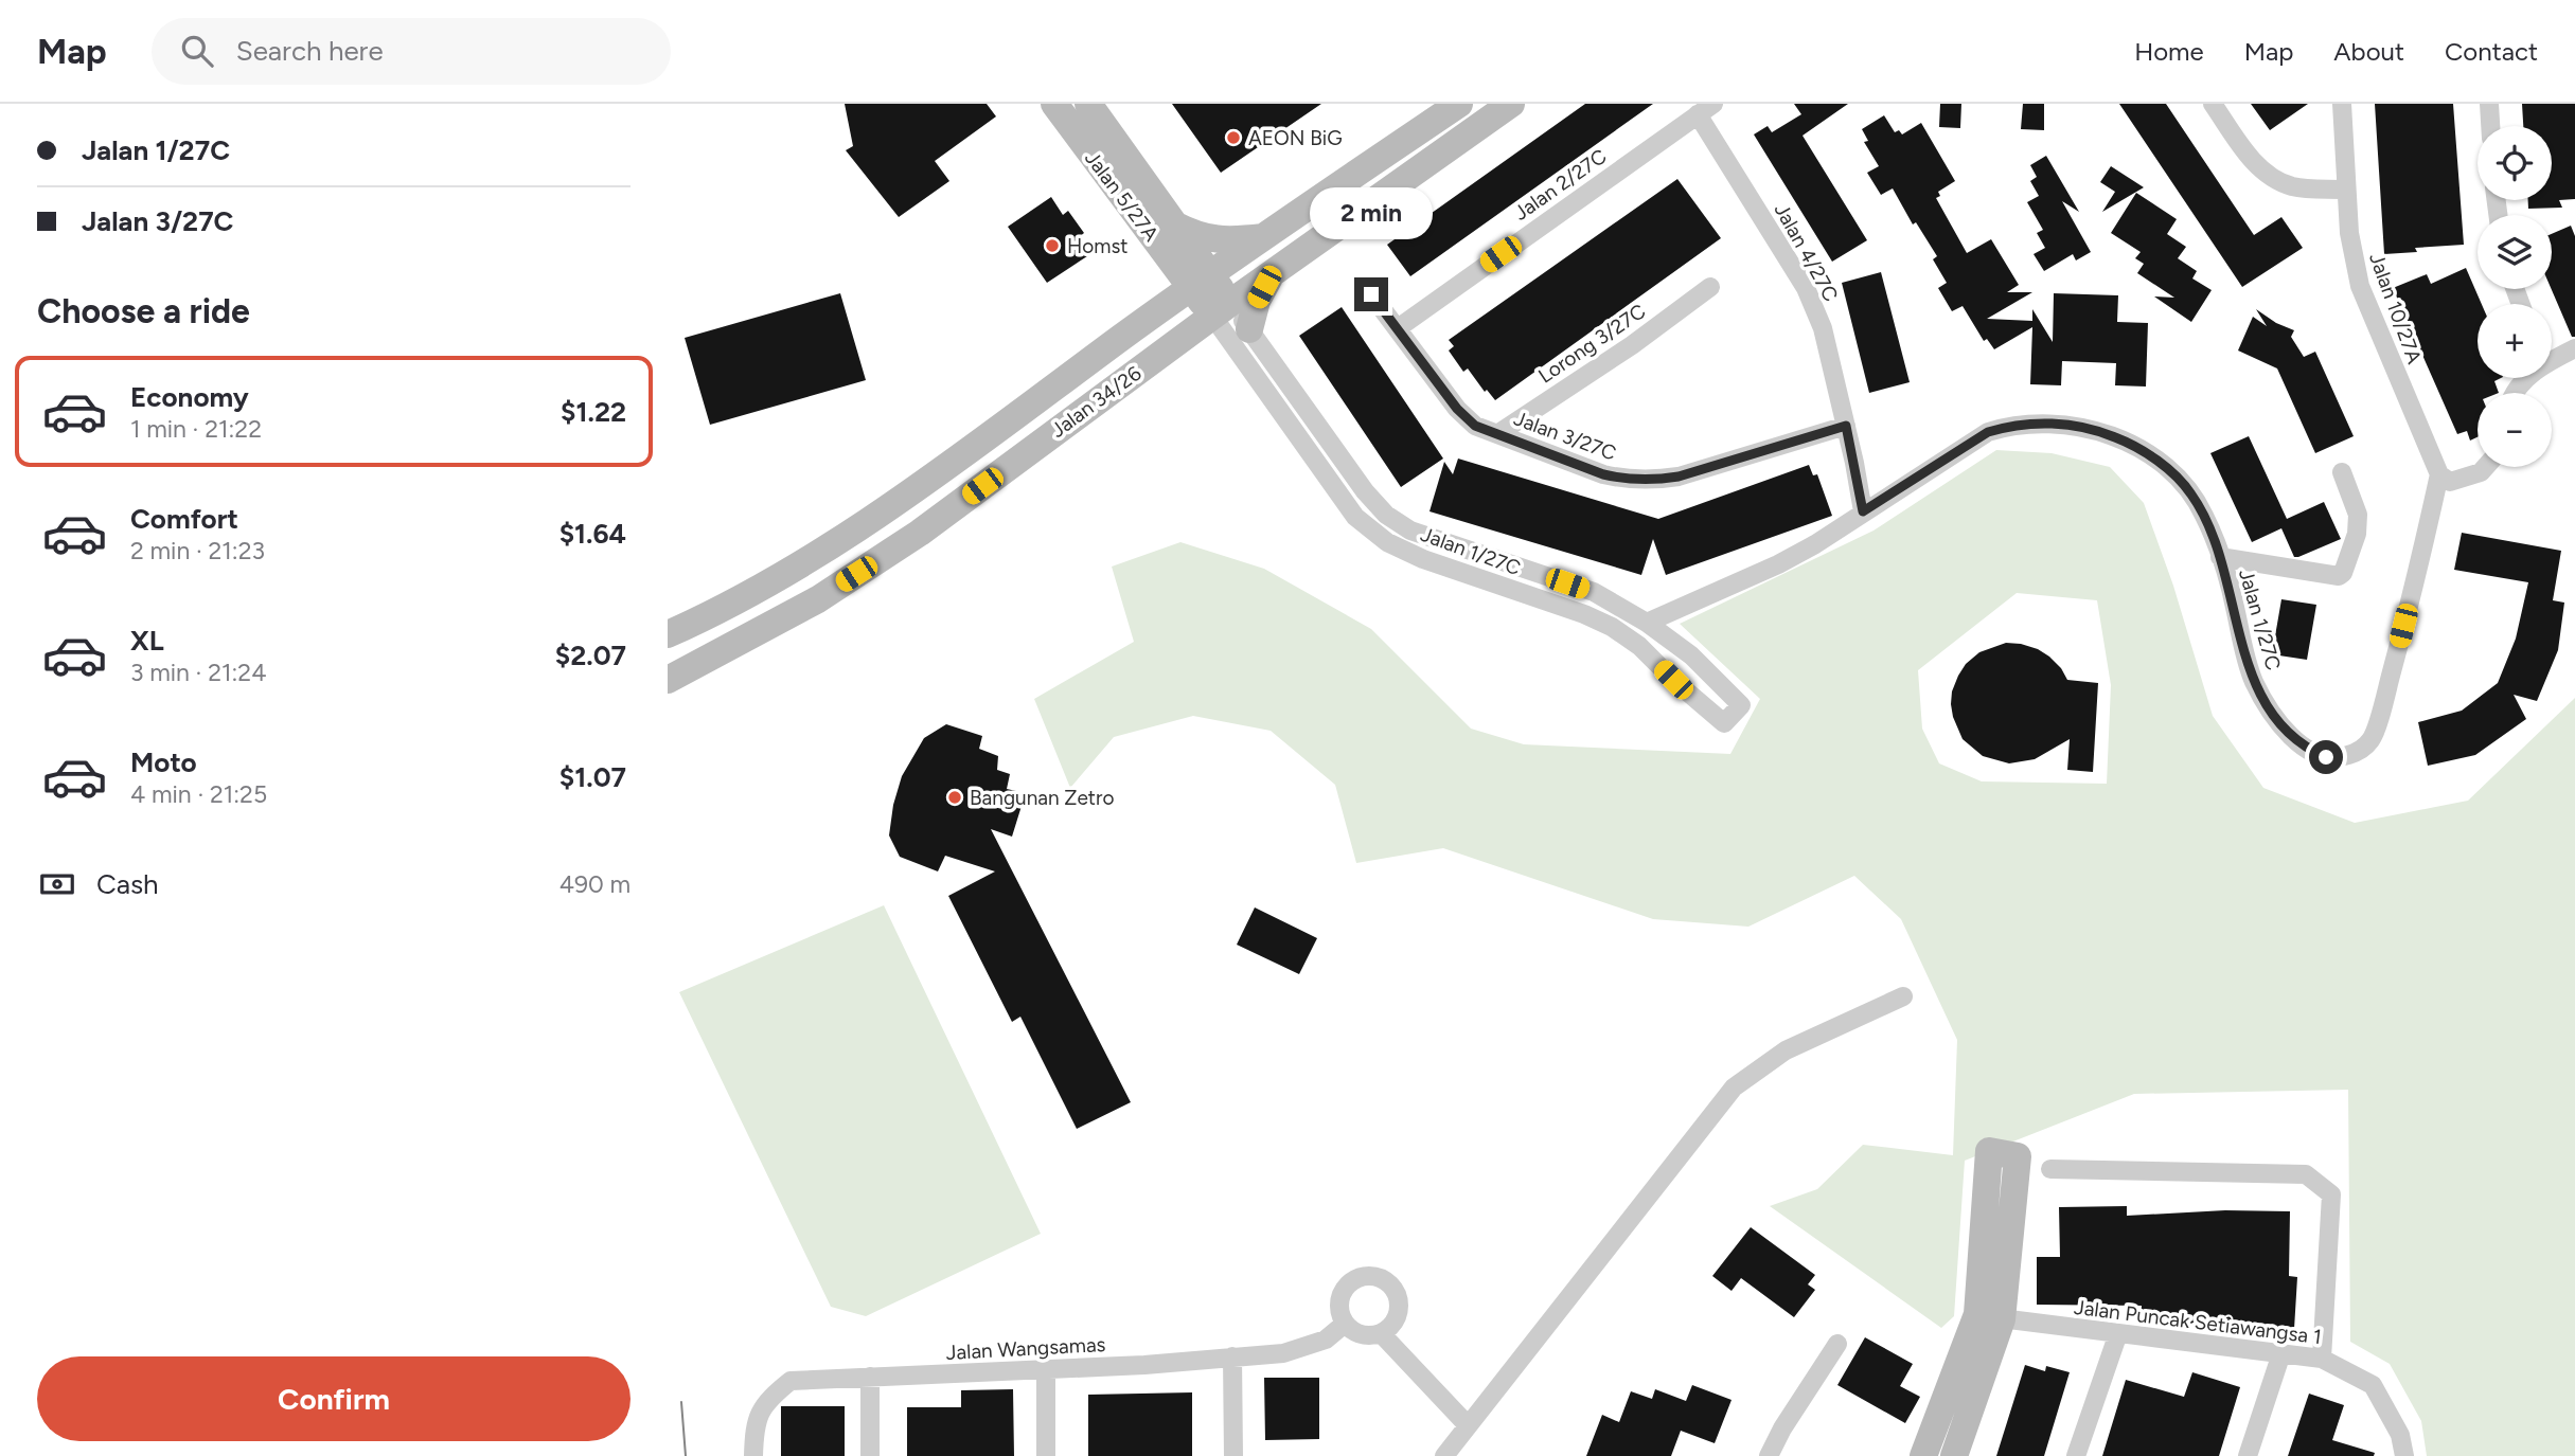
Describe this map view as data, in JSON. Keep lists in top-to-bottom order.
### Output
{
  "streets": {
    "main road": ["Jalan 5/27A", "Jalan 34/26"],
    "street": [
      "Jalan 2/27C",
      "Jalan 4/27C",
      "Jalan 10/27A",
      "Lorong 3/27C",
      "Jalan 3/27C",
      "Jalan 1/27C",
      "Jalan Puncak Setiawangsa 1",
      "Jalan Wangsamas"
    ]
  },
  "crossings": [
    ["Jalan 2/27C", "Jalan 4/27C"],
    ["Jalan 2/27C", "Jalan 3/27C"],
    ["Jalan 5/27A", "Jalan 34/26"],
    ["Jalan 5/27A", "Jalan 1/27C"],
    ["Jalan 4/27C", "Jalan 3/27C"],
    ["Jalan 4/27C", "Jalan 1/27C"],
    ["Jalan 10/27A", "Jalan 1/27C"],
    ["Lorong 3/27C", "Jalan 3/27C"],
    ["Jalan 34/26", "Jalan 1/27C"]
  ],
  "places": ["AEON BiG", "Homst", "Bangunan Zetro"],
  "page": {
    "header": "Map",
    "search": "Search here",
    "nav": [
      "Home",
      "Map",
      "About",
      "Contact"
    ],
    "banner": ["Jalan 1/27C", "Jalan 3/27C"],
    "map_buttons": ["+", "−"],
    "bubble": "2 min",
    "heading": "Choose a ride",
    "list": [
      {
        "name": "Economy",
        "note": "1 min · 21:22",
        "value": "$1.22"
      },
      {
        "name": "Comfort",
        "note": "2 min · 21:23",
        "value": "$1.64"
      },
      {
        "name": "XL",
        "note": "3 min · 21:24",
        "value": "$2.07"
      },
      {
        "name": "Moto",
        "note": "4 min · 21:25",
        "value": "$1.07"
      }
    ],
    "pay": ["Cash", "490 m"],
    "buttons": "Confirm"
  }
}
